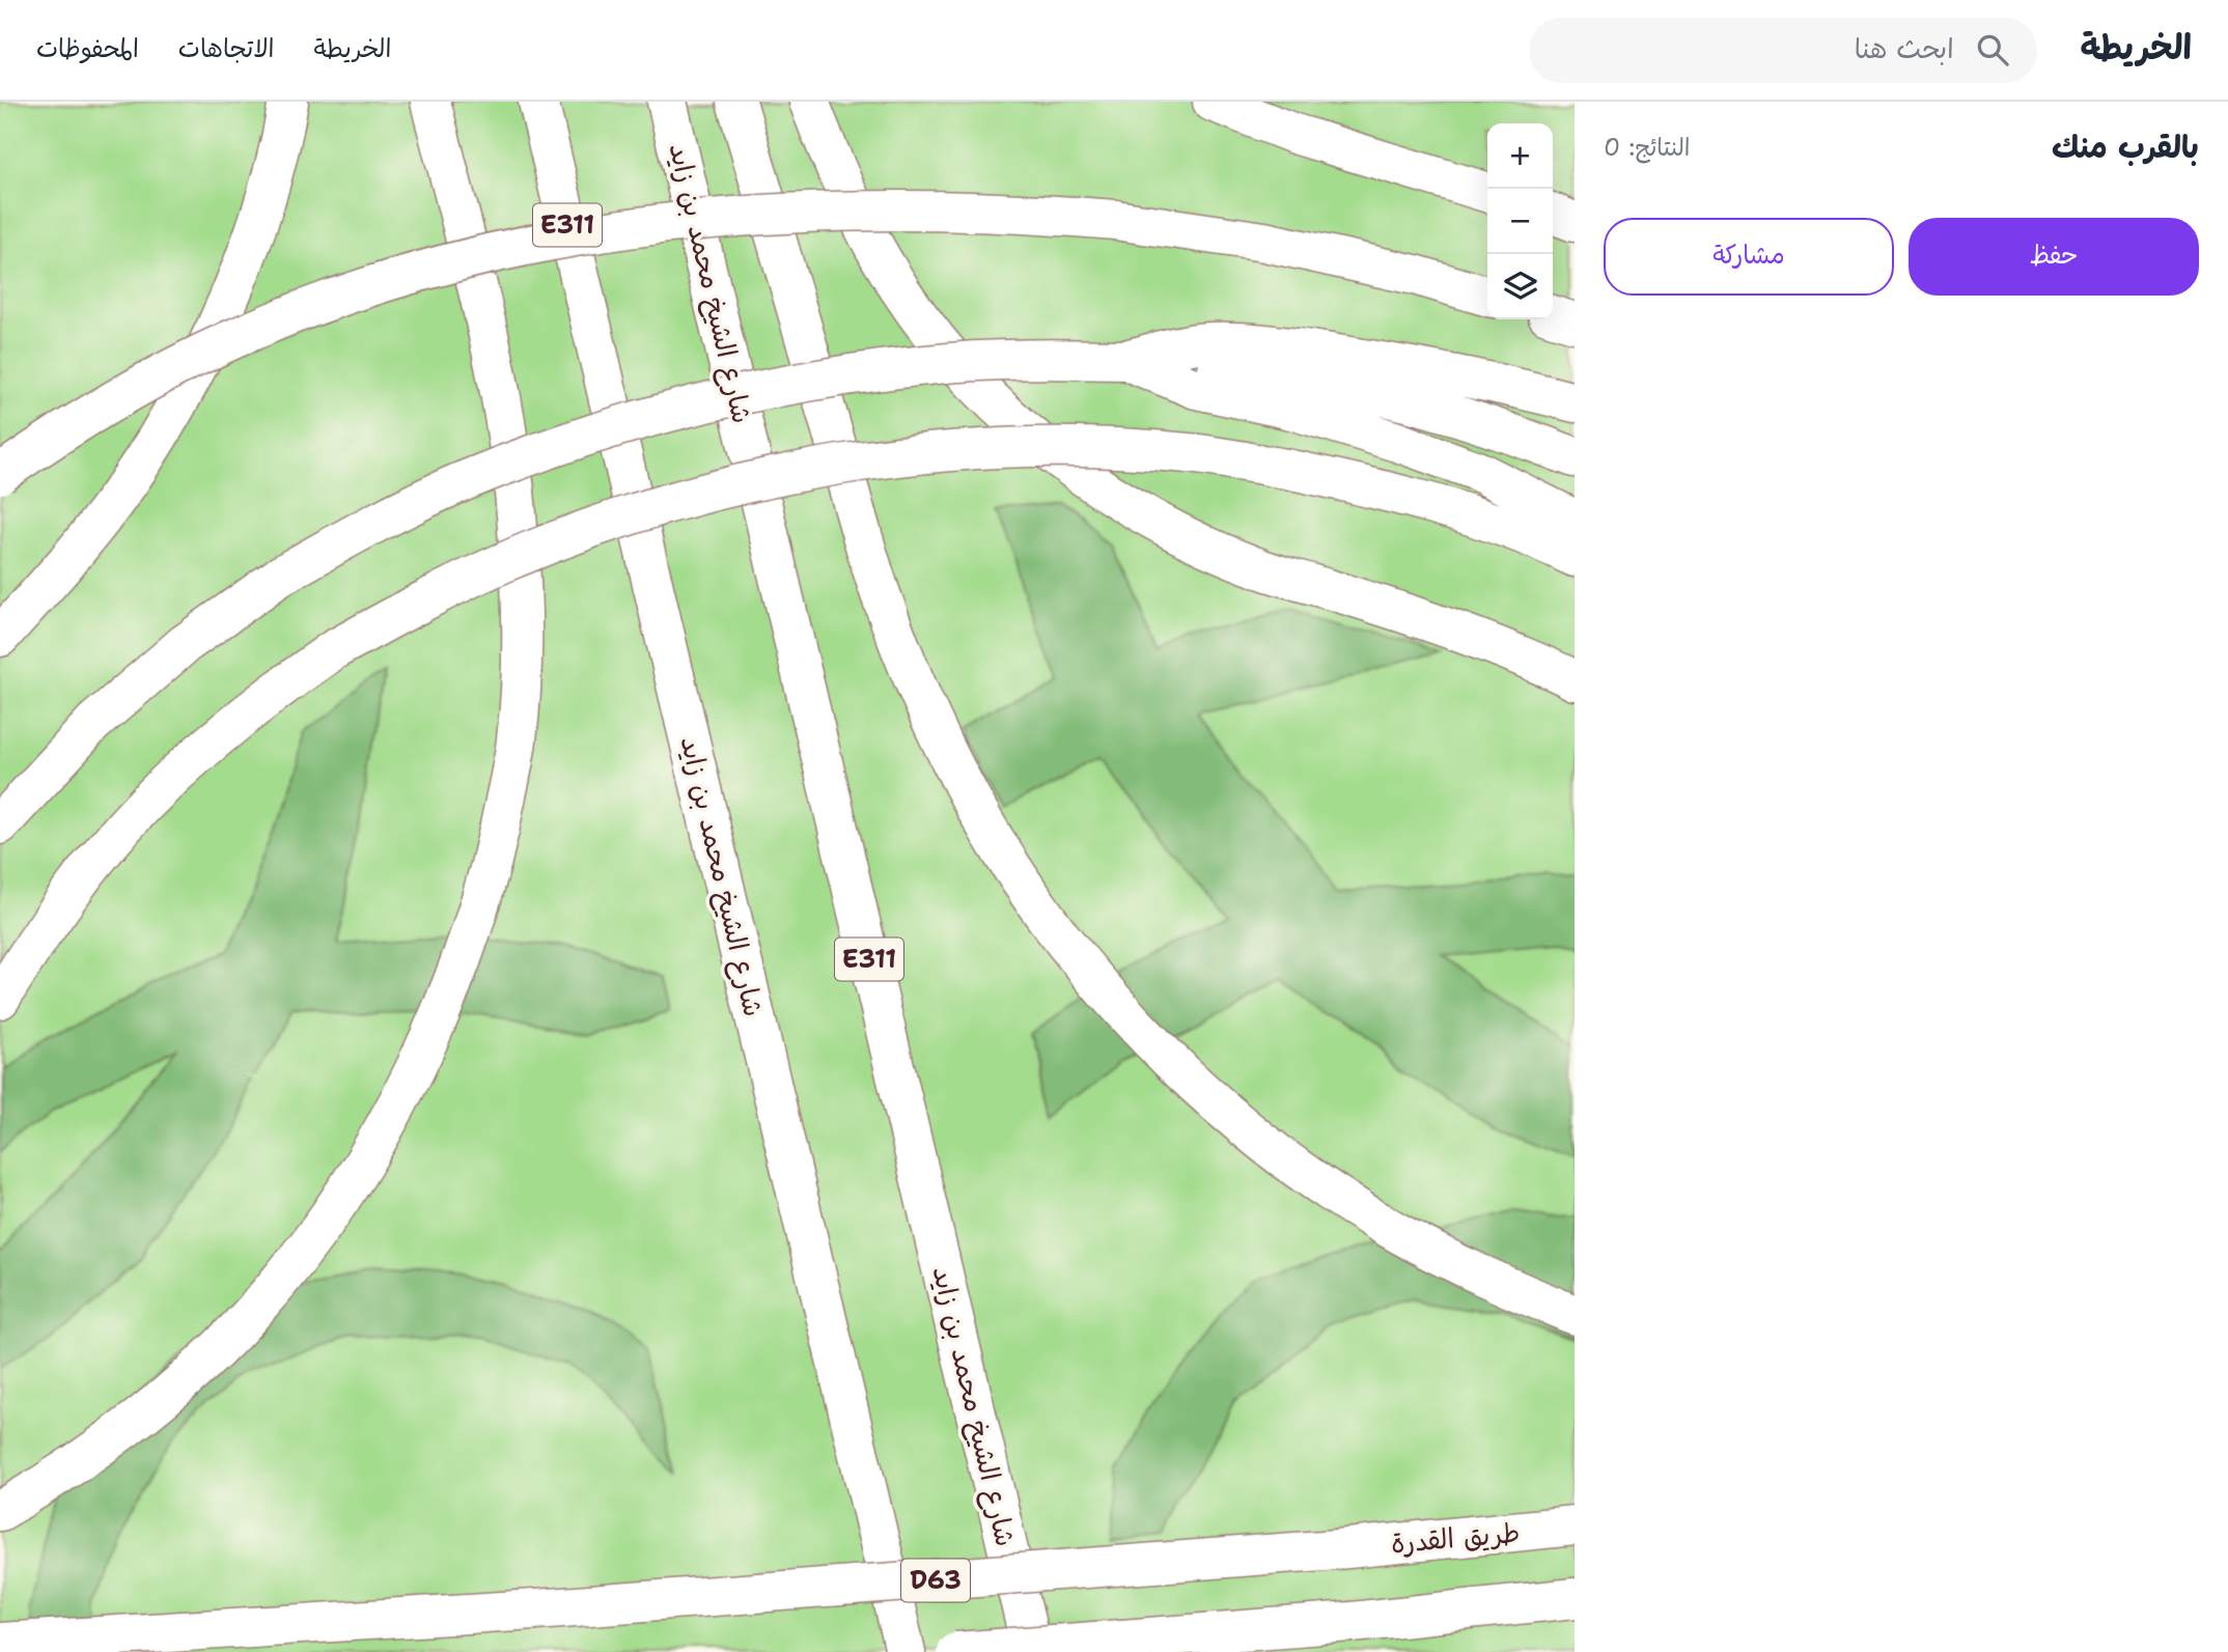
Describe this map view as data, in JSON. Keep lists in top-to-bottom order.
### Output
{
  "streets": {
    "main road": [
      "E311",
      "شارع الشيخ محمد بن زايد",
      "طريق القدرة",
      "D63"
    ]
  },
  "page": {
    "header": "الخريطة",
    "search": "ابحث هنا",
    "nav": ["الخريطة", "الاتجاهات", "المحفوظات"],
    "heading": ["بالقرب منك", "النتائج: 0"],
    "map_buttons": ["+", "−"],
    "buttons": ["حفظ", "مشاركة"]
  }
}
